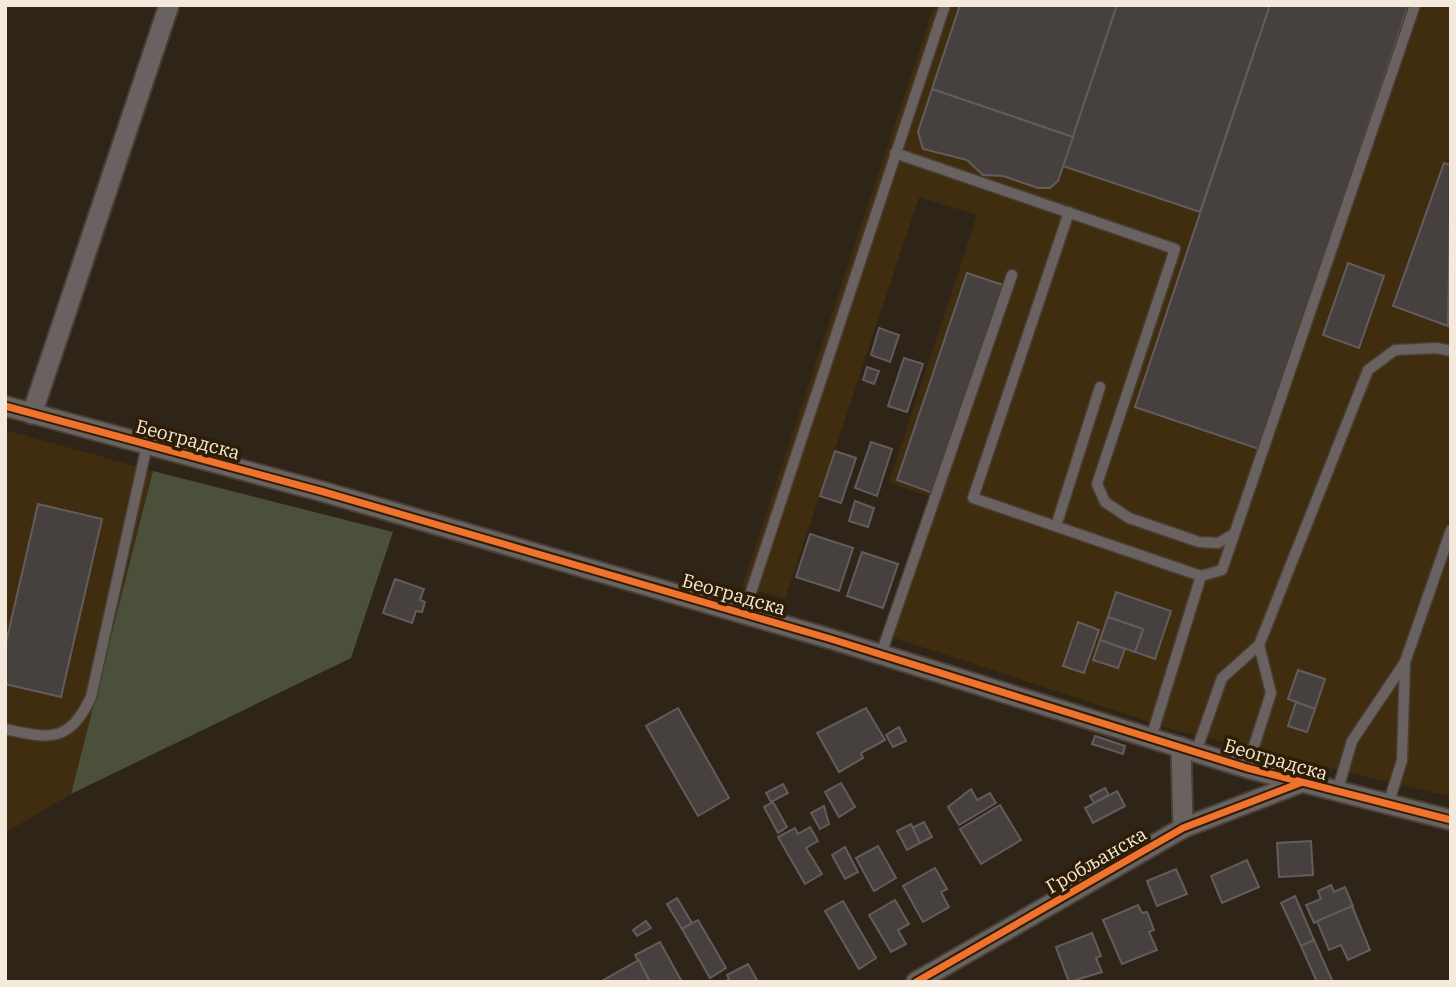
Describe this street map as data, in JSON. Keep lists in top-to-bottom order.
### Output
{
  "streets": {
    "street": ["Београдска", "Гробљанска"]
  },
  "crossings": [
    ["Београдска", "Гробљанска"]
  ]
}
